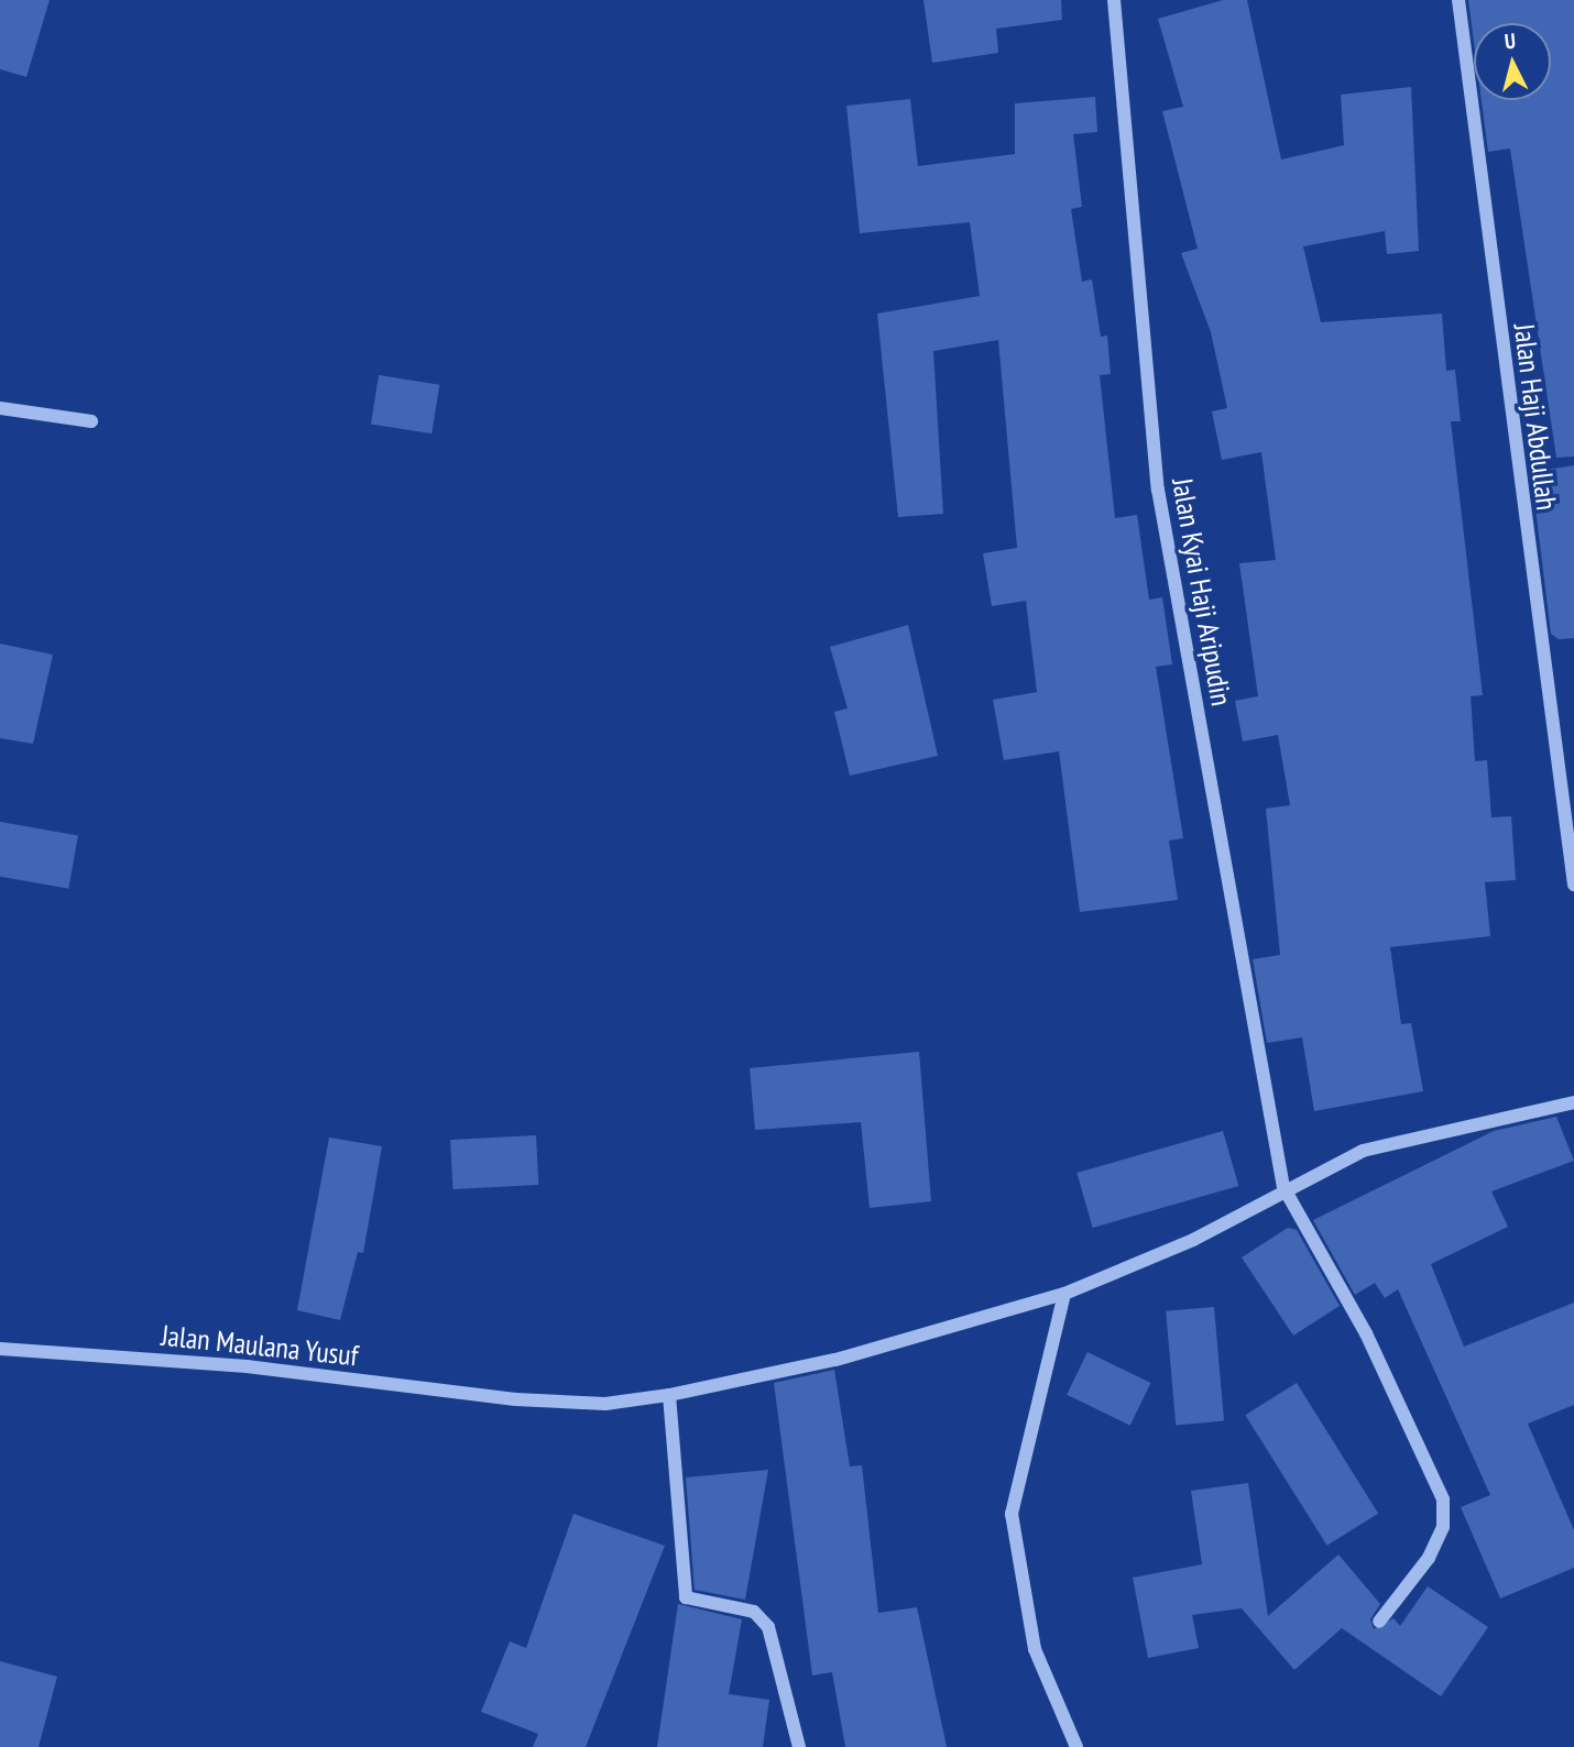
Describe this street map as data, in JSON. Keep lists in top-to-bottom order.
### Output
{
  "streets": {
    "street": ["Jalan Haji Abdullah", "Jalan Kyai Haji Aripudin", "Jalan Maulana Yusuf"]
  },
  "crossings": [
    ["Jalan Kyai Haji Aripudin", "Jalan Maulana Yusuf"]
  ],
  "north": "top"
}
